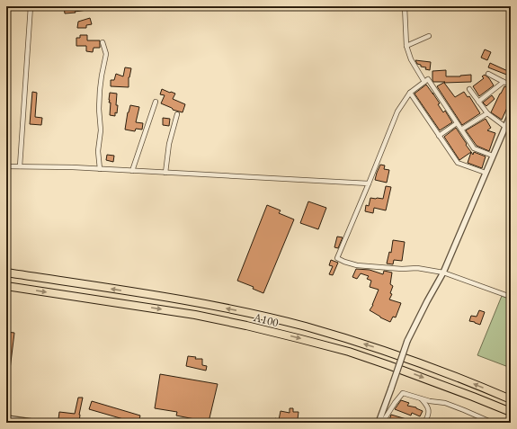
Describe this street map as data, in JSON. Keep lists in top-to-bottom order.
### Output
{
  "streets": {
    "highway": ["A100"]
  }
}
